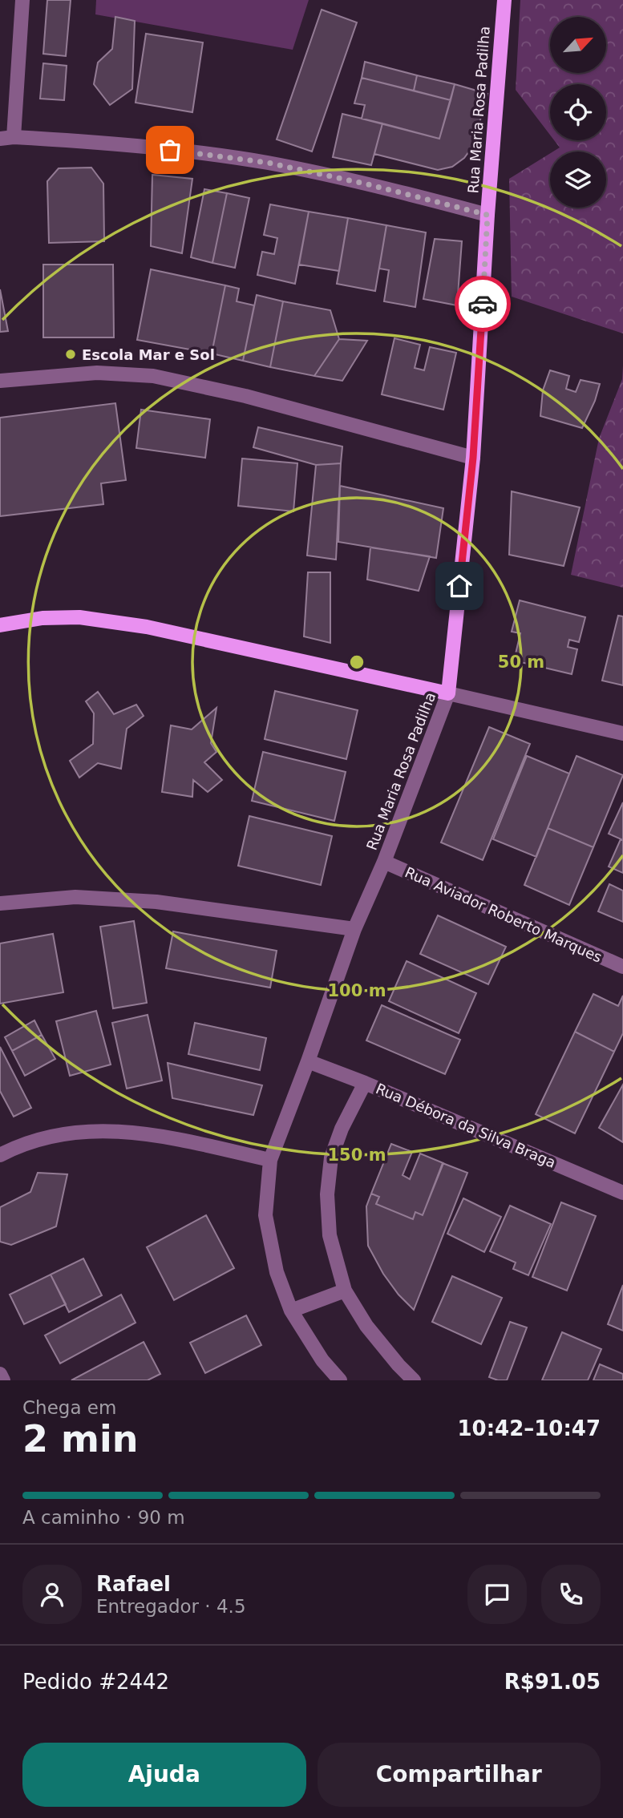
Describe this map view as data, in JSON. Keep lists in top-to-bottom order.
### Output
{
  "streets": {
    "main road": ["Rua Maria Rosa Padilha"],
    "street": ["Rua Aviador Roberto Marques", "Rua Débora da Silva Braga"]
  },
  "crossings": [
    ["Rua Maria Rosa Padilha", "Rua Aviador Roberto Marques"],
    ["Rua Maria Rosa Padilha", "Rua Débora da Silva Braga"]
  ],
  "places": ["Escola Mar e Sol"],
  "north": "top right",
  "page": {
    "heading": ["2 min", "Chega em", "10:42–10:47"],
    "panel": [
      "Rafael",
      "Entregador · 4.5",
      "Pedido #2442",
      "R$91.05"
    ],
    "bar": "A caminho · 90 m",
    "buttons": ["Ajuda", "Compartilhar"]
  },
  "rings": ["50 m", "100 m", "150 m"]
}
